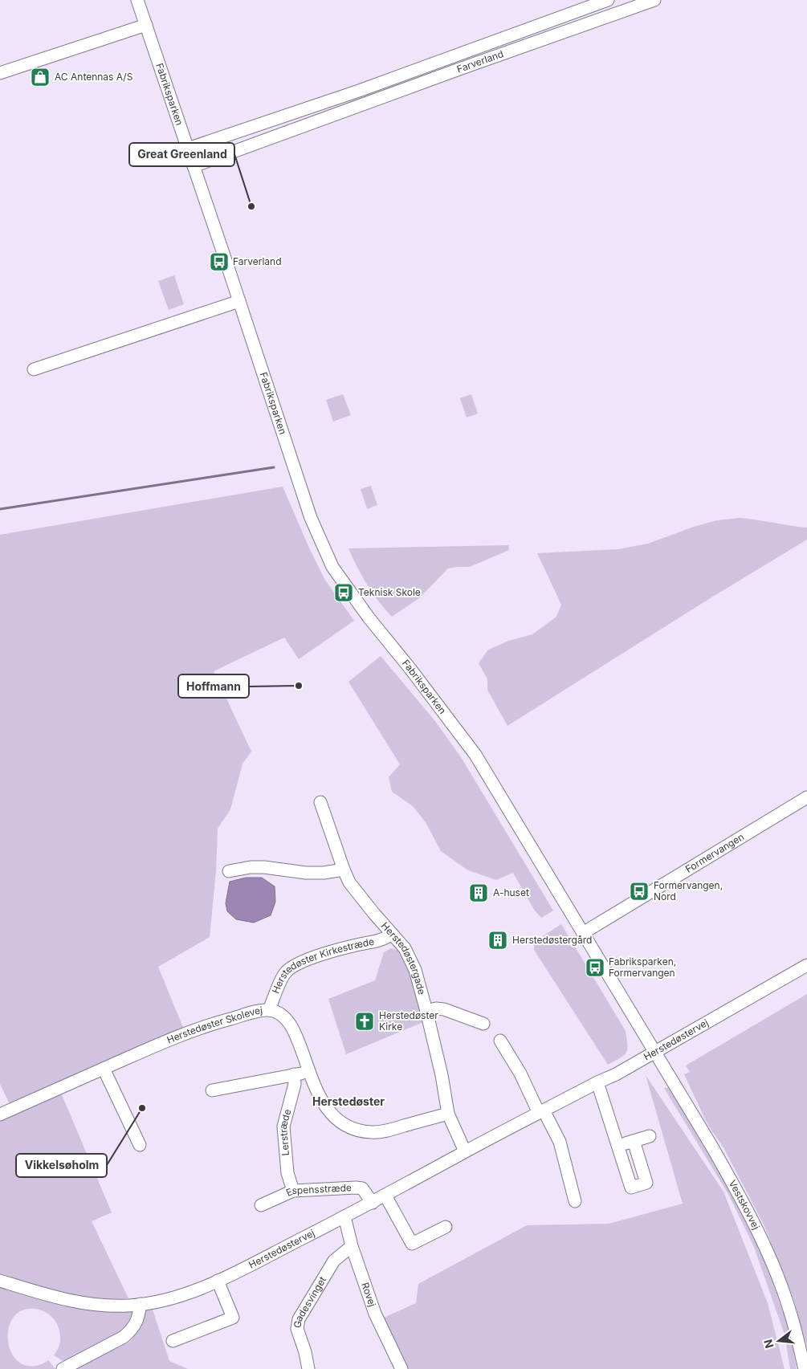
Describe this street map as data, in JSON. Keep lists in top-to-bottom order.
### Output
{
  "streets": {
    "street": [
      "Farverland",
      "Fabriksparken",
      "Formervangen",
      "Herstedøstergade",
      "Herstedøster Kirkestræde",
      "Herstedøster Skolevej",
      "Herstedøstervej",
      "Lerstræde",
      "Espensstræde",
      "Vestskovvej",
      "Rovej",
      "Gadesvinget"
    ]
  },
  "crossings": [
    ["Farverland", "Fabriksparken"],
    ["Fabriksparken", "Formervangen"],
    ["Fabriksparken", "Herstedøstervej"],
    ["Fabriksparken", "Vestskovvej"],
    ["Herstedøstergade", "Herstedøster Kirkestræde"],
    ["Herstedøstergade", "Herstedøster Skolevej"],
    ["Herstedøstergade", "Herstedøstervej"],
    ["Herstedøster Kirkestræde", "Herstedøster Skolevej"],
    ["Herstedøstervej", "Espensstræde"],
    ["Herstedøstervej", "Vestskovvej"],
    ["Herstedøstervej", "Rovej"],
    ["Lerstræde", "Espensstræde"],
    ["Rovej", "Gadesvinget"]
  ],
  "districts": ["Herstedøster"],
  "places": {
    "shop": ["AC Antennas A/S"],
    "other": ["Great Greenland", "Hoffmann", "Vikkelsøholm"],
    "bus stop": [
      "Farverland",
      "Teknisk Skole",
      "Formervangen, Nord",
      "Fabriksparken, Formervangen"
    ],
    "building": ["A-huset", "Herstedøstergård"],
    "church": ["Herstedøster Kirke"]
  },
  "north": "left"
}
